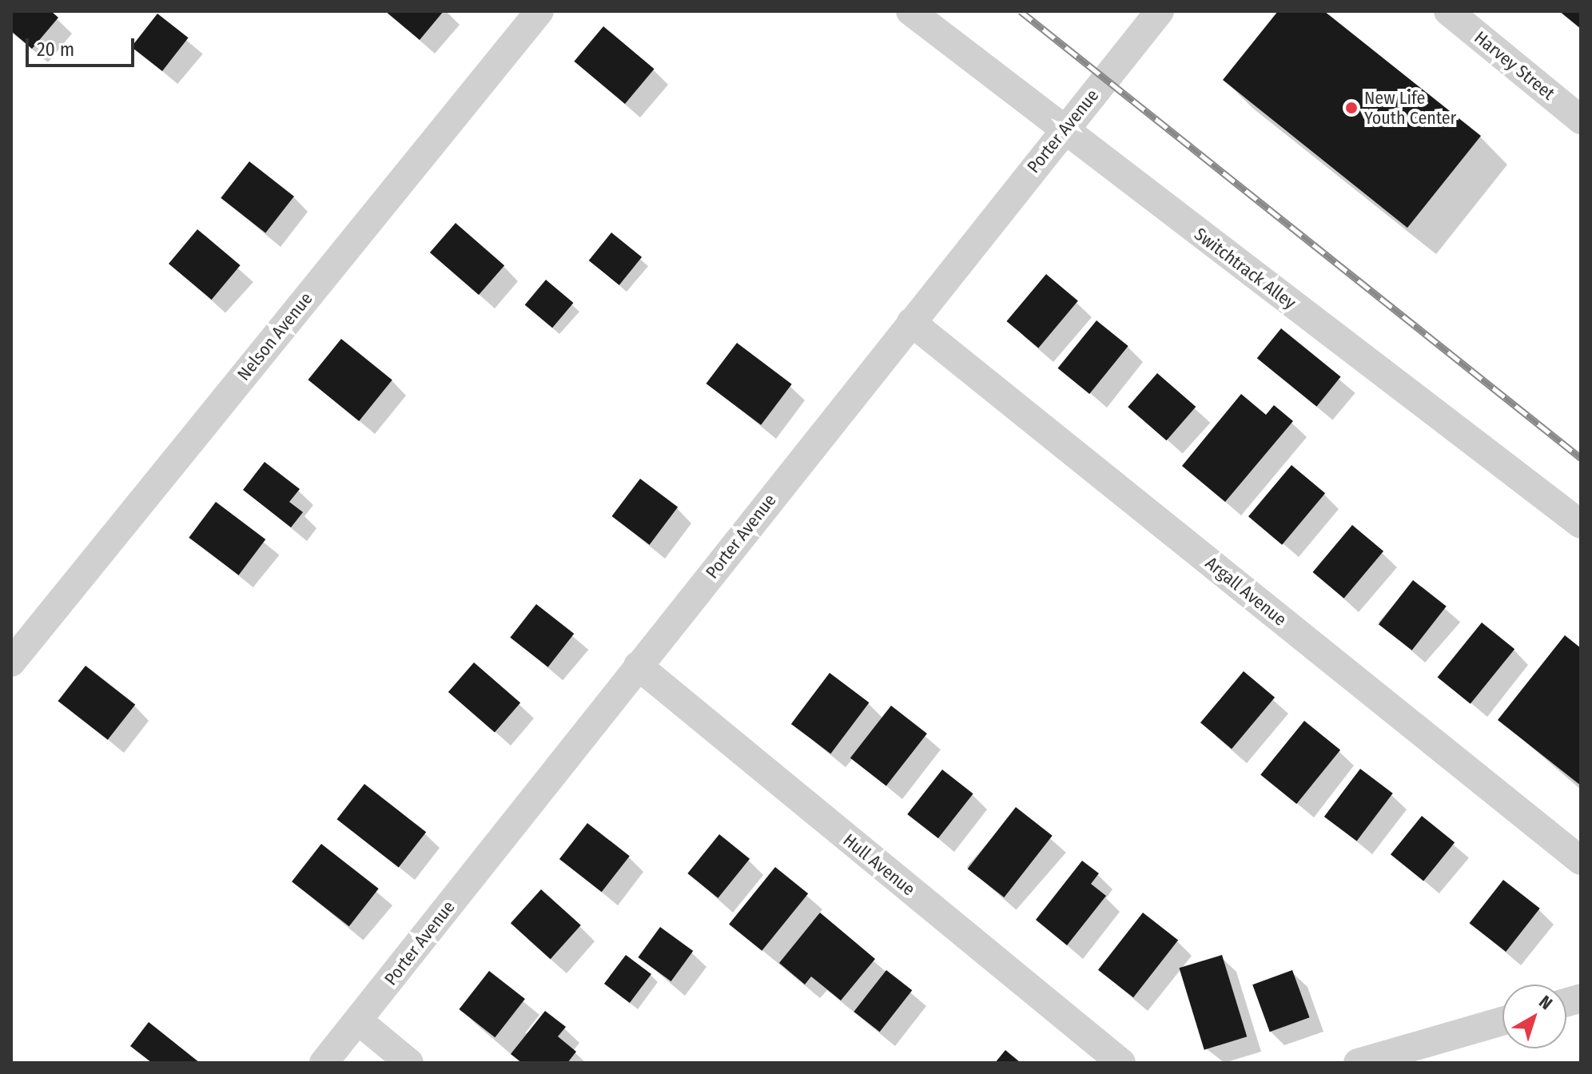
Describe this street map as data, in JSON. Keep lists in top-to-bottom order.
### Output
{
  "streets": {
    "street": [
      "Harvey Street",
      "Porter Avenue",
      "Switchtrack Alley",
      "Nelson Avenue",
      "Argall Avenue",
      "Hull Avenue"
    ]
  },
  "crossings": [
    ["Porter Avenue", "Switchtrack Alley"],
    ["Porter Avenue", "Argall Avenue"],
    ["Porter Avenue", "Hull Avenue"]
  ],
  "places": ["New Life Youth Center"],
  "scale_bar": "20 m",
  "north": "top right"
}
